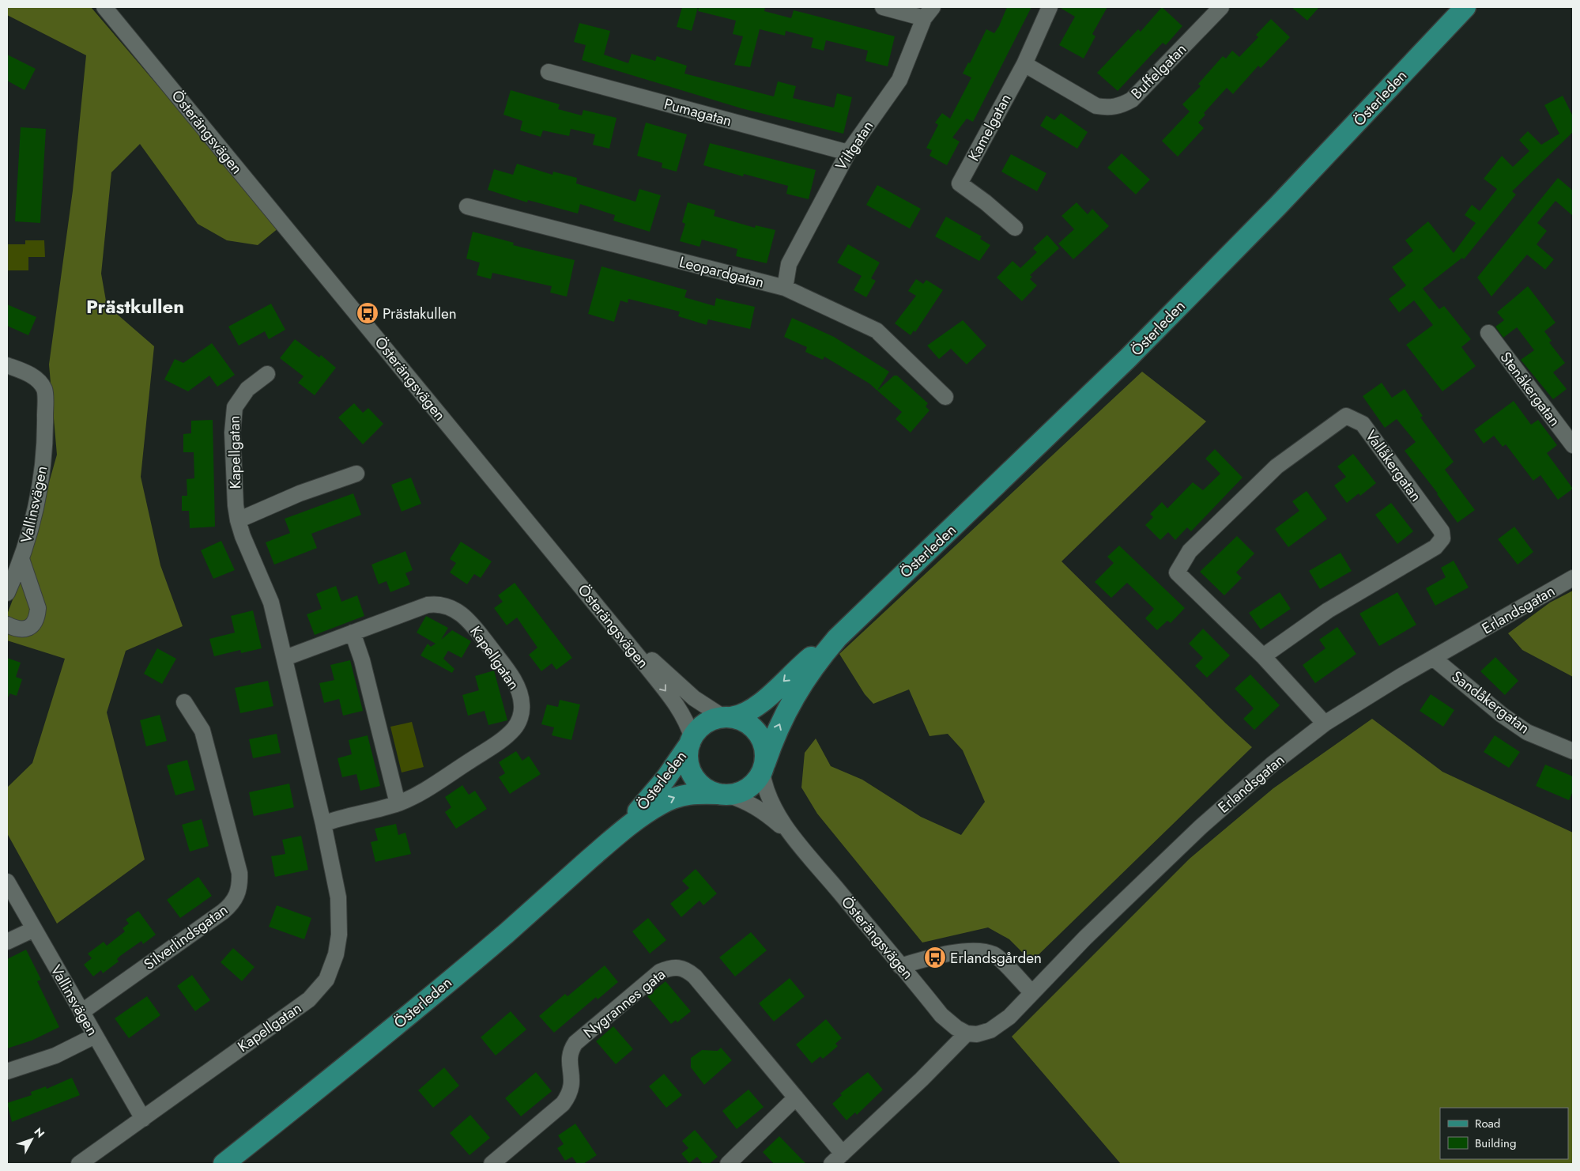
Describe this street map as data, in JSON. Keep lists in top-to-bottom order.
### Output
{
  "streets": {
    "main road": ["Österleden"],
    "street": [
      "Buffelgatan",
      "Pumagatan",
      "Kamelgatan",
      "Österängsvägen",
      "Viltgatan",
      "Leopardgatan",
      "Stenåkergatan",
      "Kapellgatan",
      "Vallåkergatan",
      "Vallinsvägen",
      "Erlandsgatan",
      "Sandåkergatan",
      "Silverlindsgatan",
      "Nygrannes gata"
    ]
  },
  "crossings": [
    ["Buffelgatan", "Kamelgatan"],
    ["Österleden", "Österängsvägen"],
    ["Pumagatan", "Viltgatan"],
    ["Österängsvägen", "Erlandsgatan"],
    ["Viltgatan", "Leopardgatan"],
    ["Kapellgatan", "Vallinsvägen"],
    ["Vallåkergatan", "Erlandsgatan"],
    ["Vallinsvägen", "Silverlindsgatan"],
    ["Erlandsgatan", "Sandåkergatan"]
  ],
  "districts": ["Prästkullen"],
  "places": {
    "bus stop": ["Prästakullen", "Erlandsgården"]
  },
  "legend": ["Road", "Building"],
  "north": "top right"
}
